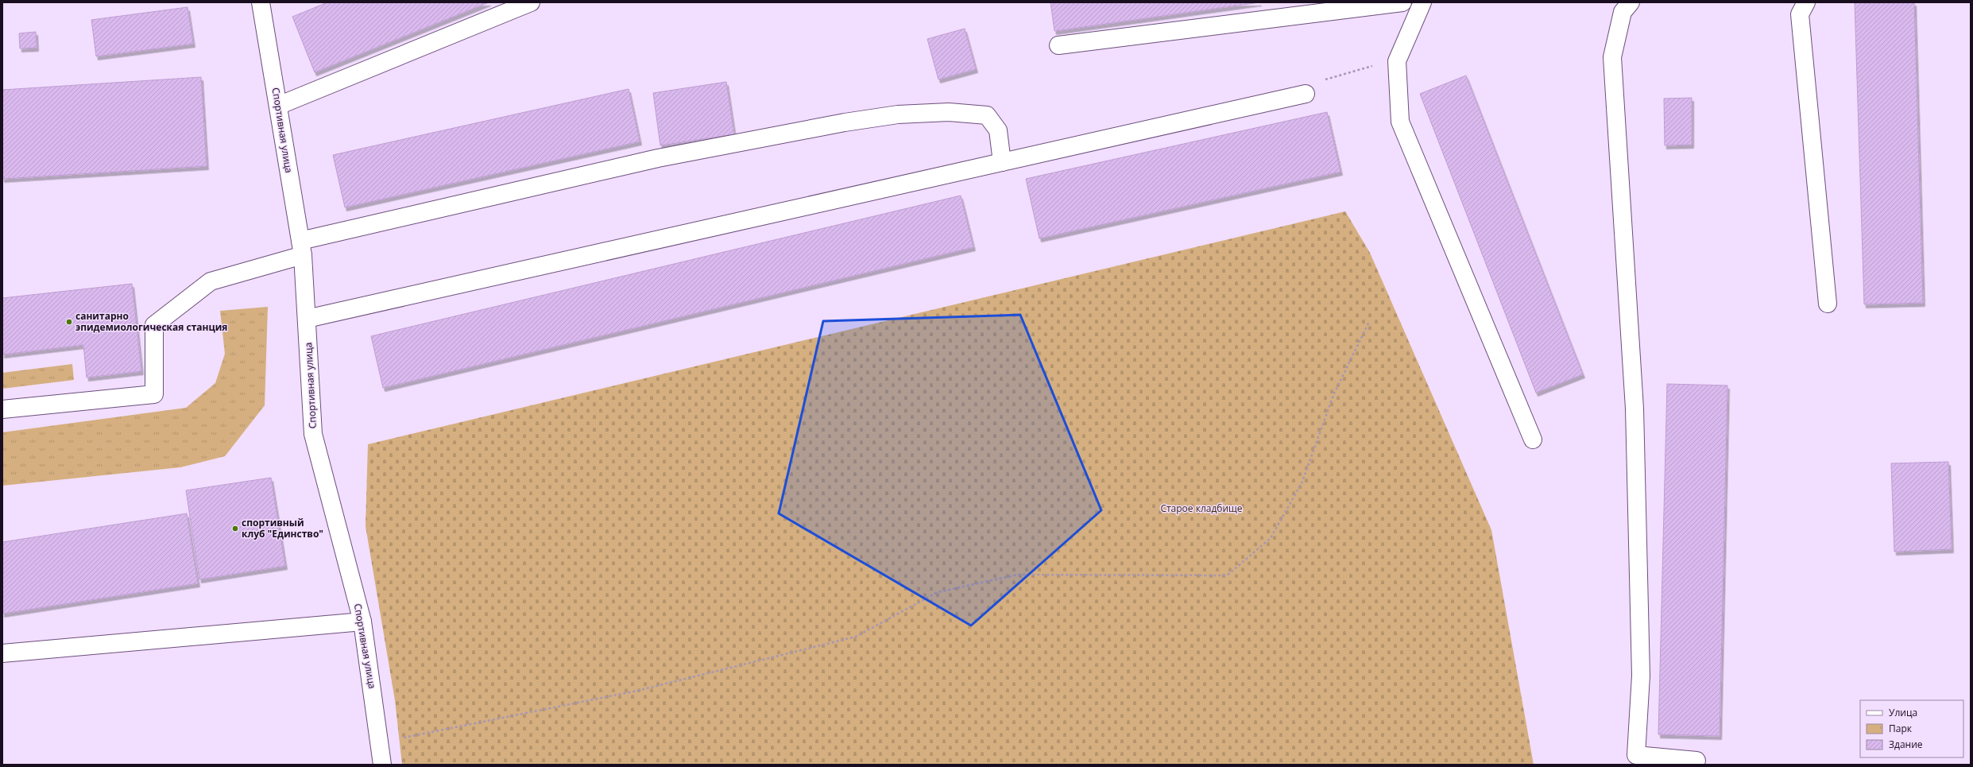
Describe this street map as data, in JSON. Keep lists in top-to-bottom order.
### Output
{
  "streets": {
    "street": ["Спортивная улица"]
  },
  "parks": ["Старое кладбище"],
  "places": ["санитарно эпидемиологическая станция", "спортивный клуб \"Единство\""],
  "legend": ["Улица", "Парк", "Здание"]
}
